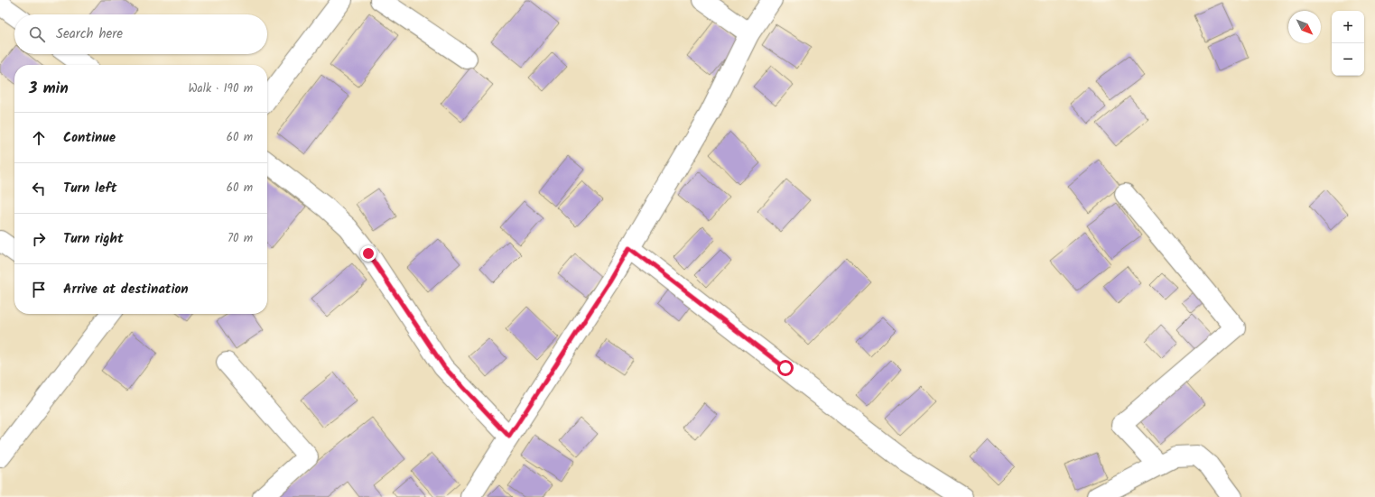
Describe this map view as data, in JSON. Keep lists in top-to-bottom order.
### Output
{
  "north": "bottom right",
  "page": {
    "map_buttons": ["+", "−"],
    "search": "Search here",
    "heading": ["3 min", "Walk · 190 m"],
    "list": [
      ["Continue", "60 m"],
      ["Turn left", "60 m"],
      ["Turn right", "70 m"],
      "Arrive at destination"
    ]
  }
}
